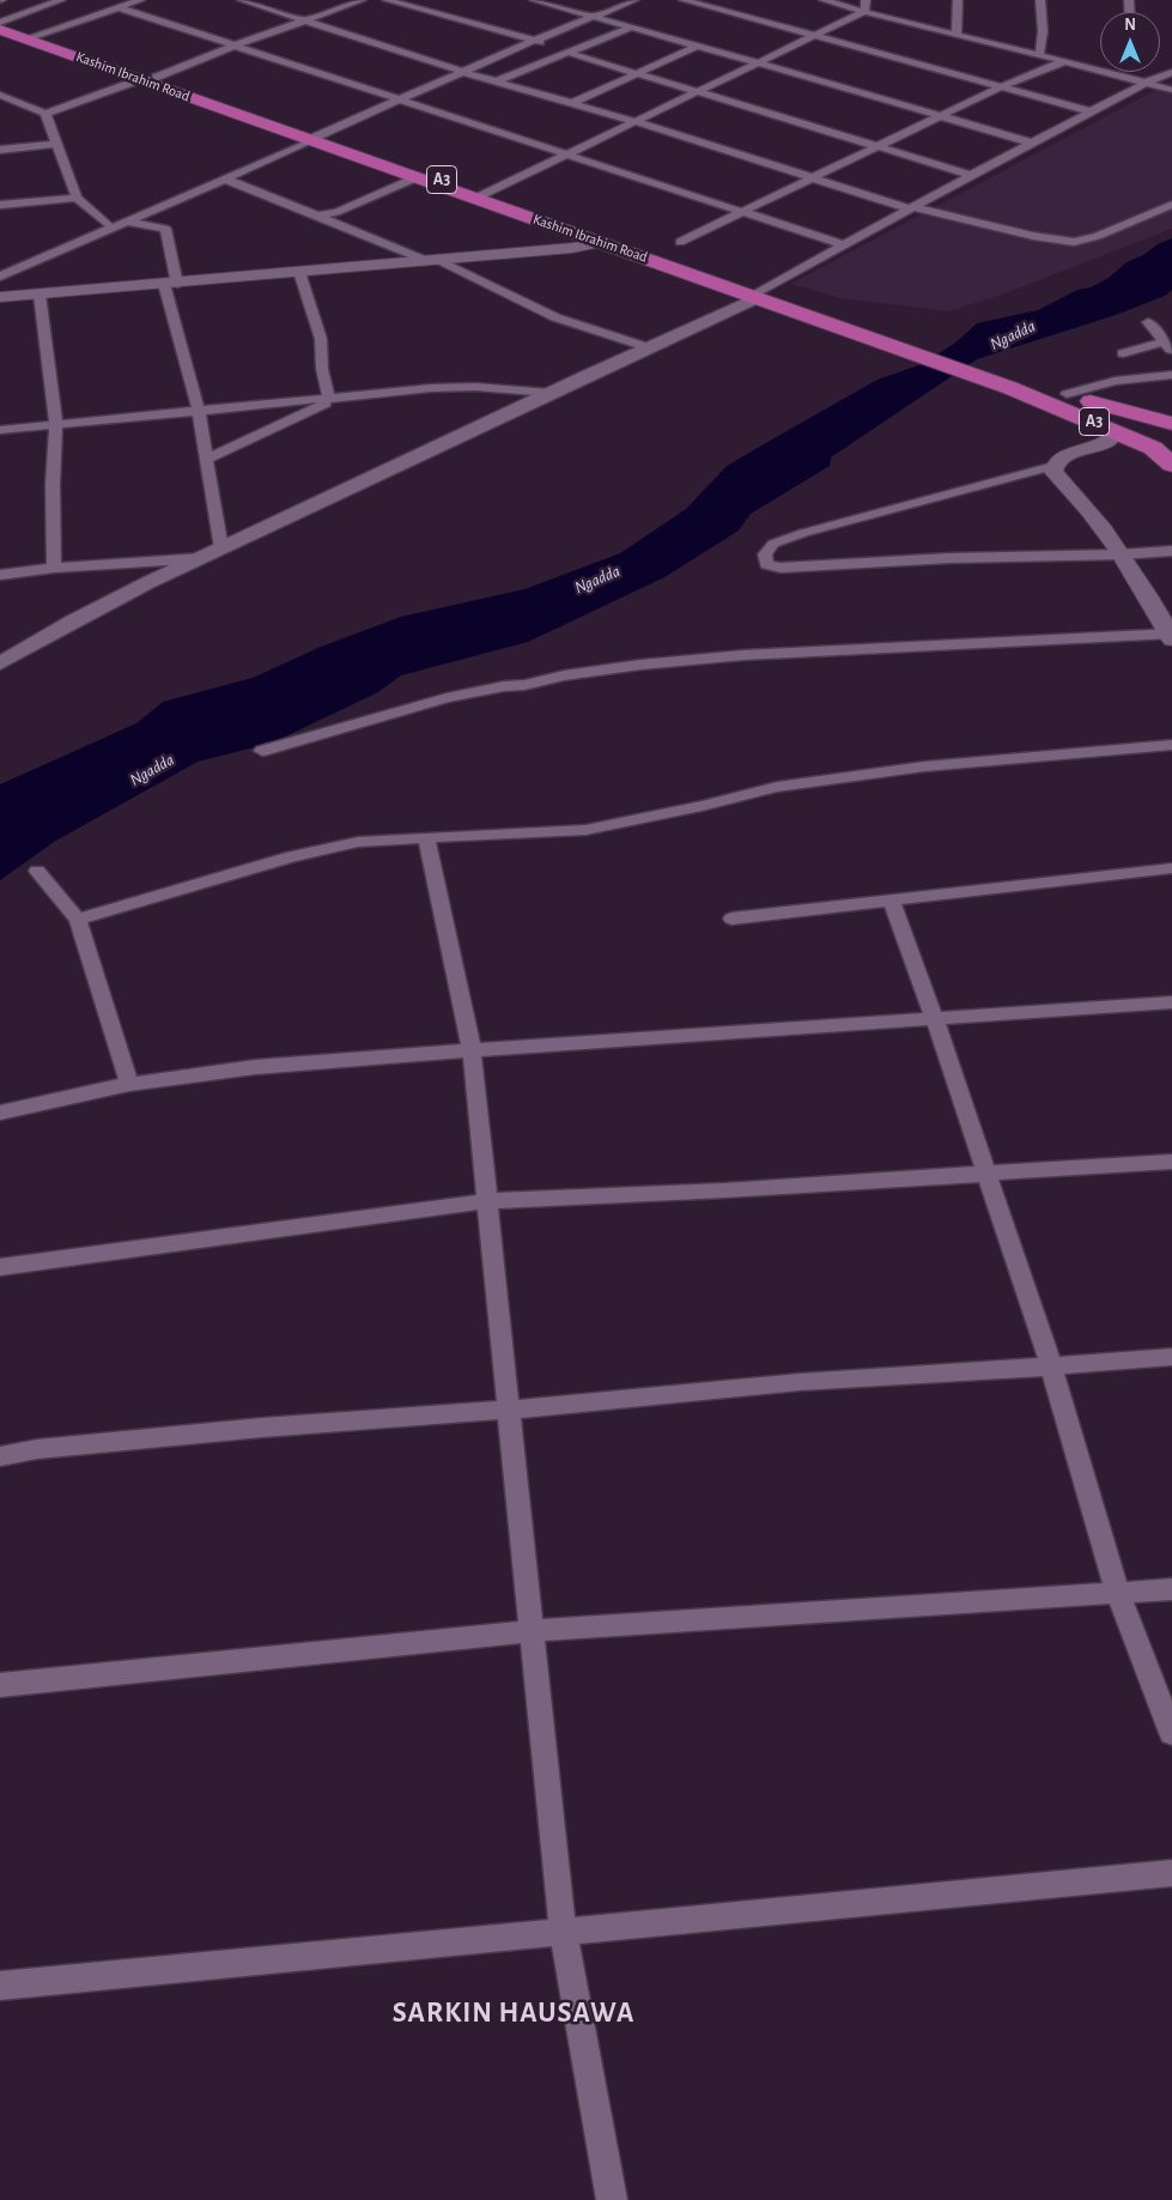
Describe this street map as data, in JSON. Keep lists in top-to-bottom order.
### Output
{
  "streets": {
    "highway": ["Kashim Ibrahim Road", "A3"]
  },
  "districts": ["SARKIN HAUSAWA"],
  "water": ["Ngadda"],
  "north": "top"
}
